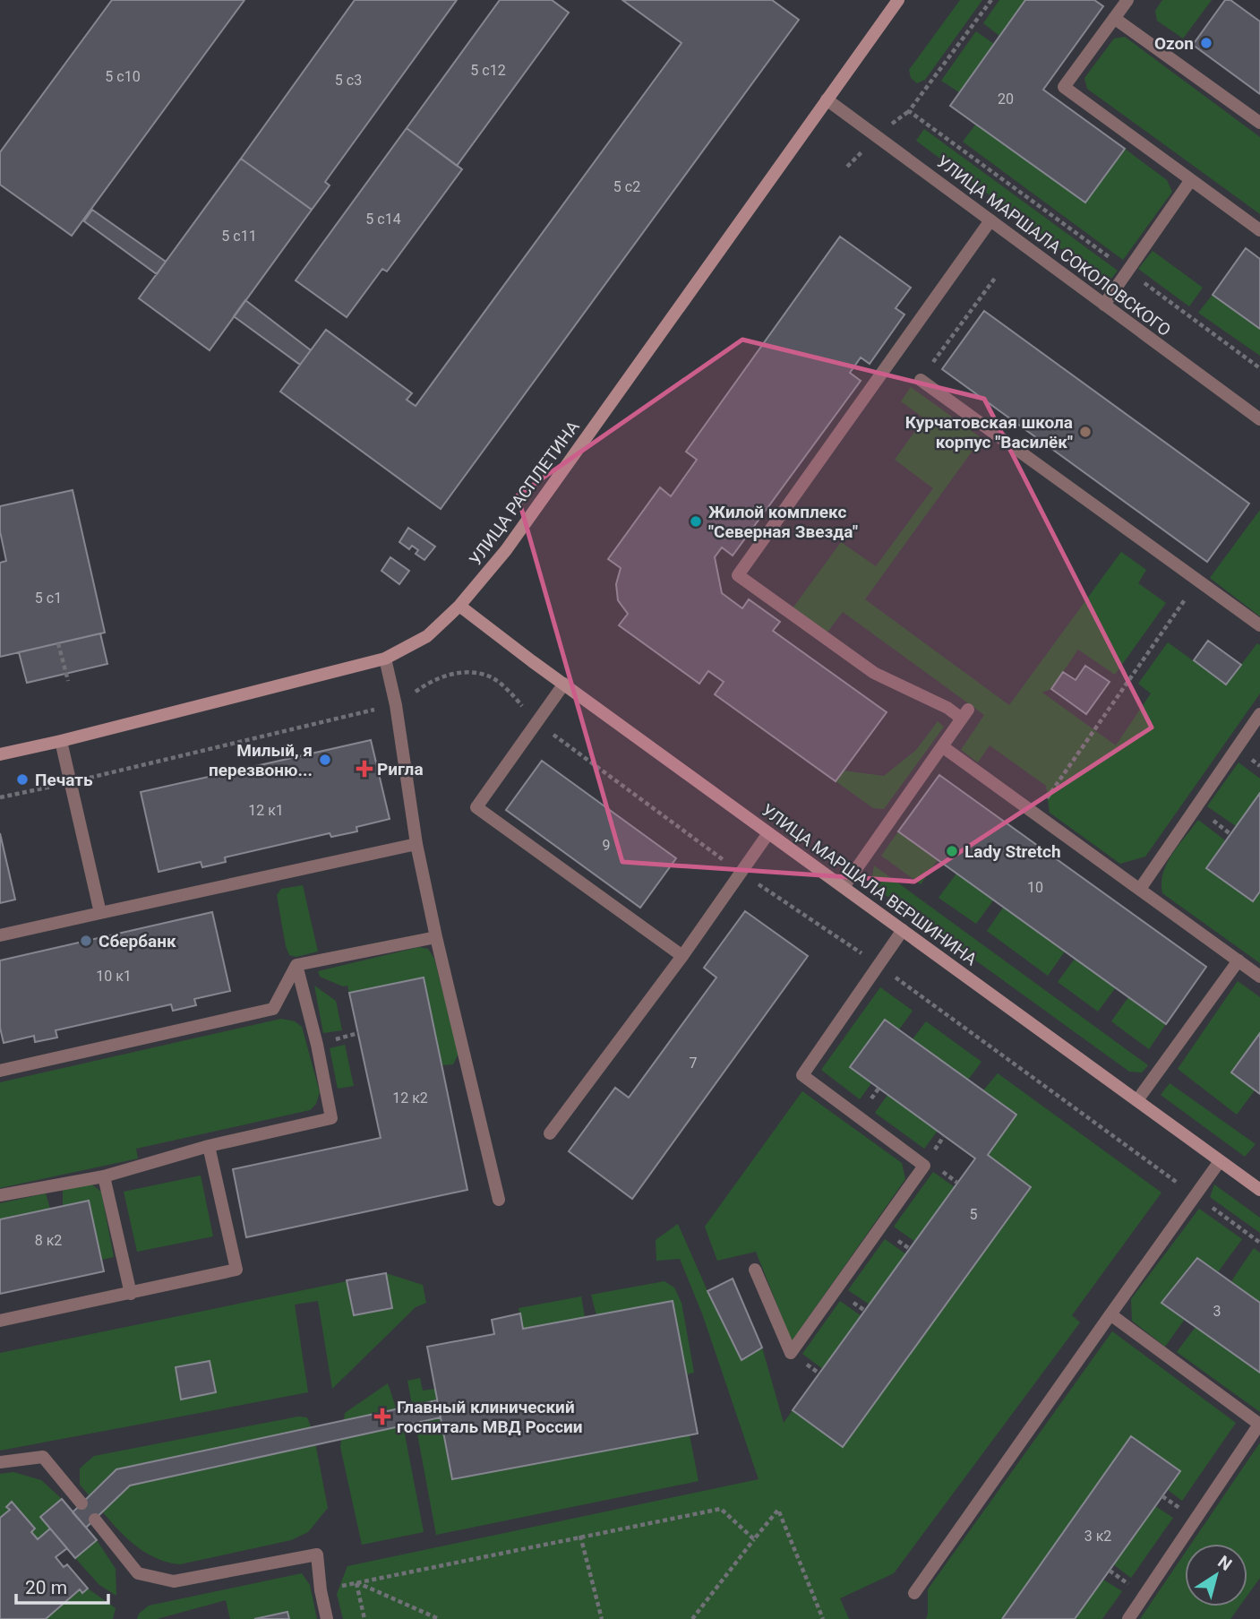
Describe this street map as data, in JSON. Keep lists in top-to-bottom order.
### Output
{
  "streets": {
    "street": ["УЛИЦА МАРШАЛА СОКОЛОВСКОГО", "УЛИЦА РАСПЛЕТИНА", "УЛИЦА МАРШАЛА ВЕРШИНИНА"]
  },
  "crossings": [
    ["УЛИЦА МАРШАЛА СОКОЛОВСКОГО", "УЛИЦА РАСПЛЕТИНА"],
    ["УЛИЦА РАСПЛЕТИНА", "УЛИЦА МАРШАЛА ВЕРШИНИНА"]
  ],
  "places": {
    "other": [
      "Ozon",
      "Курчатовская школа корпус \"Василёк\"",
      "Жилой комплекс \"Северная Звезда\"",
      "Милый, я перезвоню...",
      "Печать",
      "Lady Stretch",
      "Сбербанк"
    ],
    "health": ["Ригла", "Главный клинический госпиталь МВД России"]
  },
  "house_numbers": [
    "5 с12",
    "5 с10",
    "5 с3",
    "20",
    "5 с2",
    "5 с14",
    "5 с11",
    "5 с1",
    "12 к1",
    "9",
    "10",
    "10 к1",
    "7",
    "12 к2",
    "5",
    "8 к2",
    "3",
    "3 к2"
  ],
  "scale_bar": "20 m",
  "north": "top right"
}
